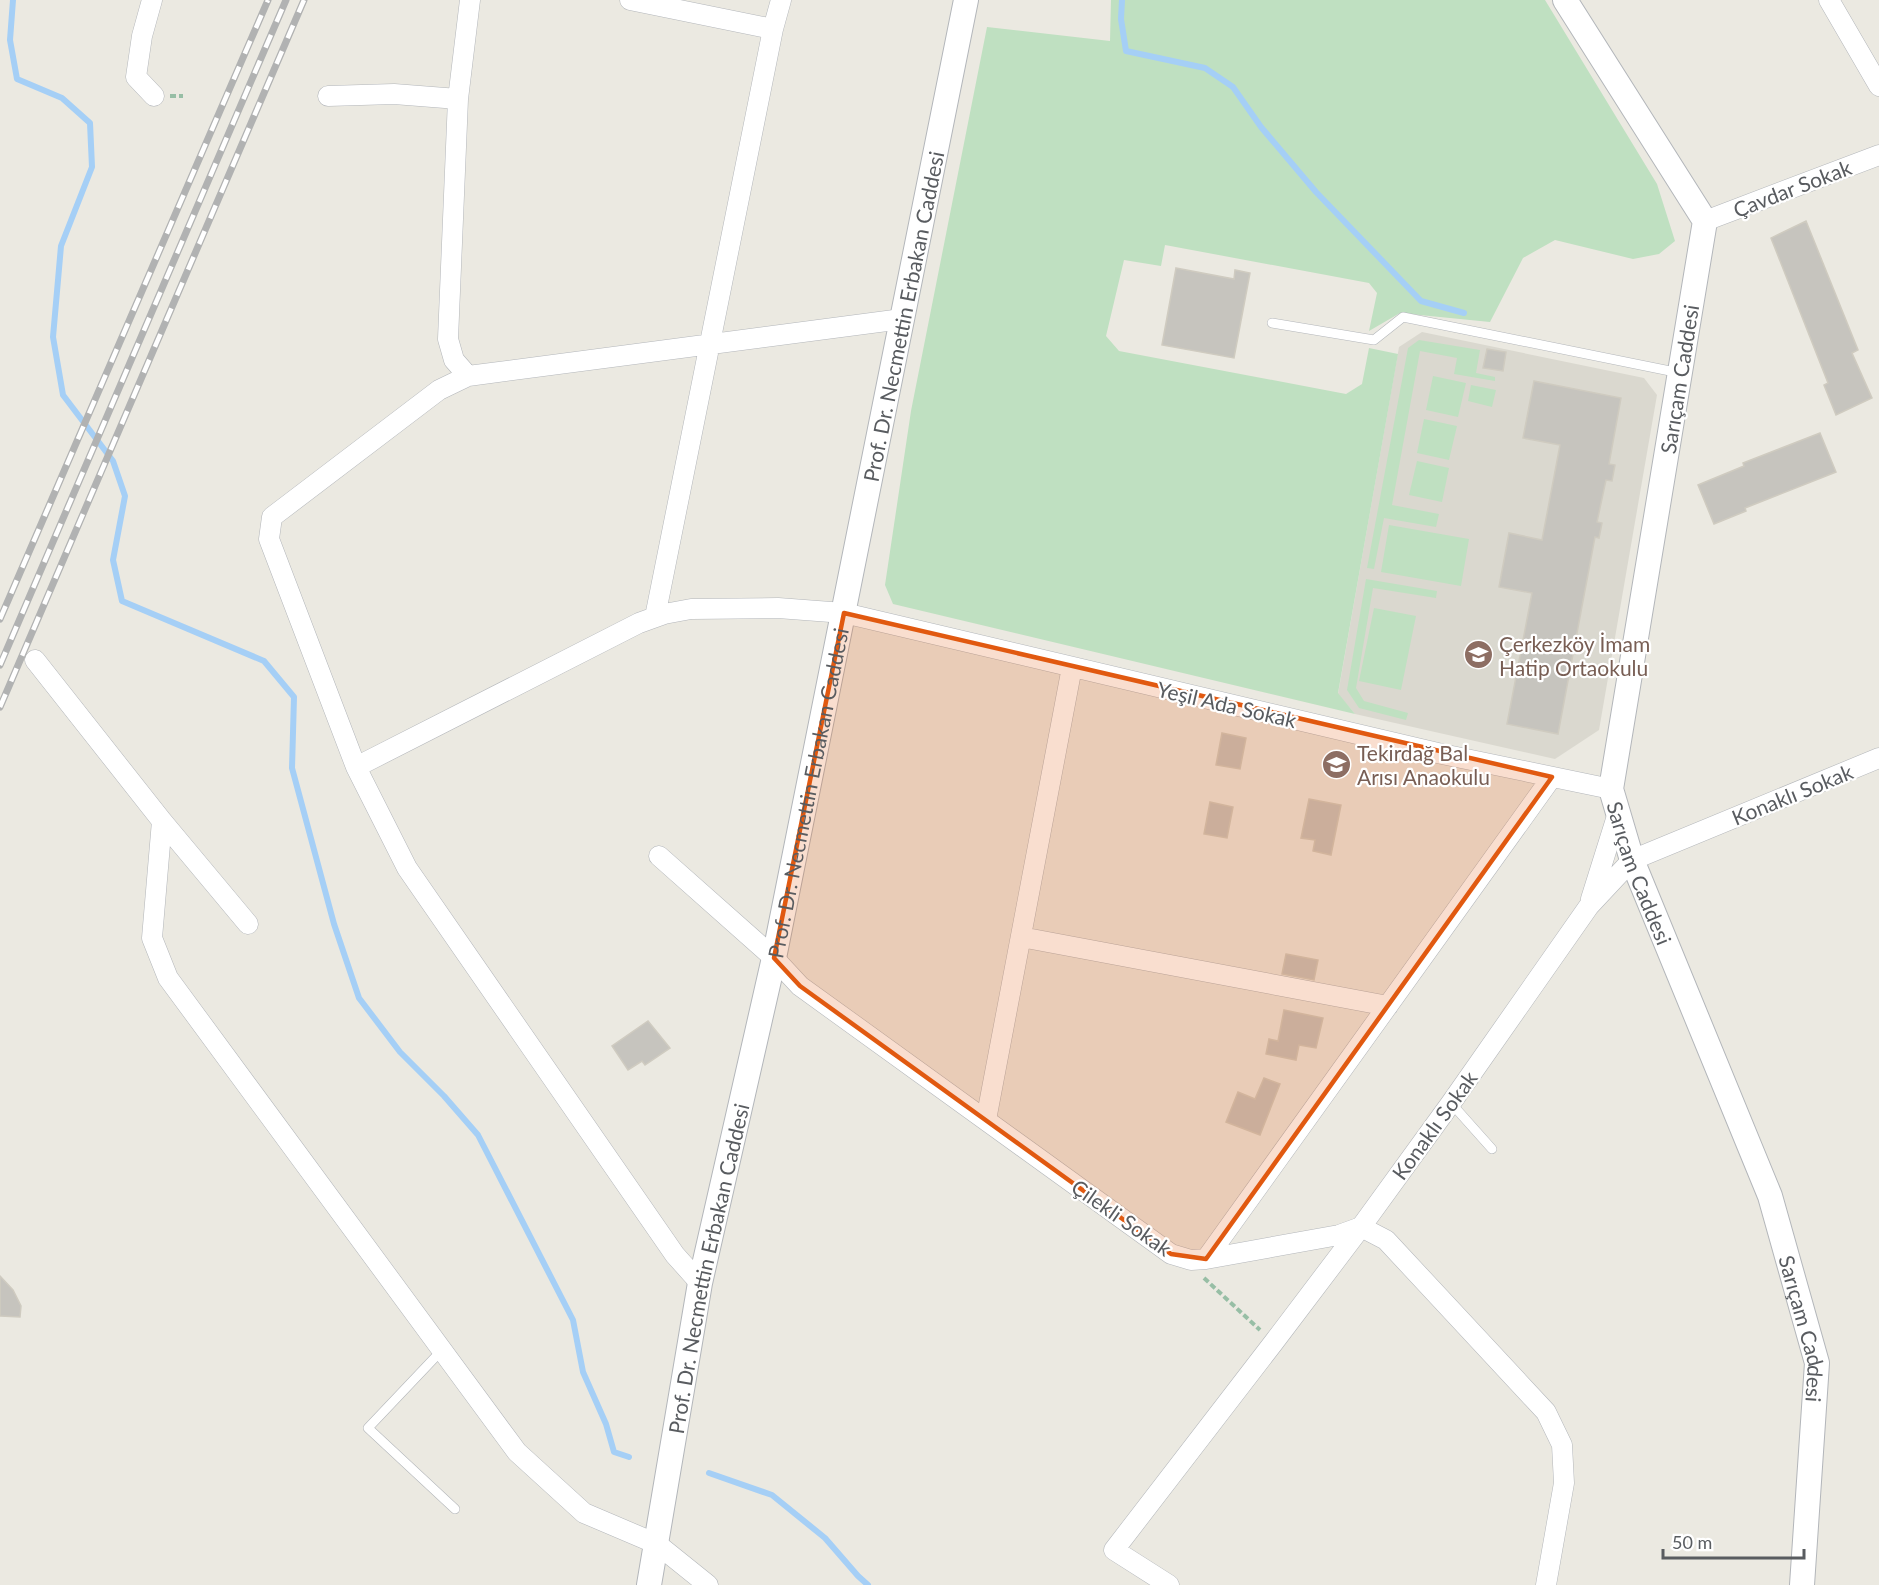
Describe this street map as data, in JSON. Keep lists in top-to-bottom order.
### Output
{
  "streets": {
    "street": [
      "Çavdar Sokak",
      "Prof. Dr. Necmettin Erbakan Caddesi",
      "Sarıçam Caddesi",
      "Yeşil Ada Sokak",
      "Konaklı Sokak",
      "Çilekli Sokak"
    ]
  },
  "crossings": [
    ["Çavdar Sokak", "Sarıçam Caddesi"],
    ["Prof. Dr. Necmettin Erbakan Caddesi", "Yeşil Ada Sokak"],
    ["Prof. Dr. Necmettin Erbakan Caddesi", "Çilekli Sokak"],
    ["Sarıçam Caddesi", "Yeşil Ada Sokak"],
    ["Sarıçam Caddesi", "Konaklı Sokak"]
  ],
  "places": {
    "school or university": ["Çerkezköy İmam Hatip Ortaokulu", "Tekirdağ Bal Arısı Anaokulu"]
  },
  "scale_bar": "50 m"
}
